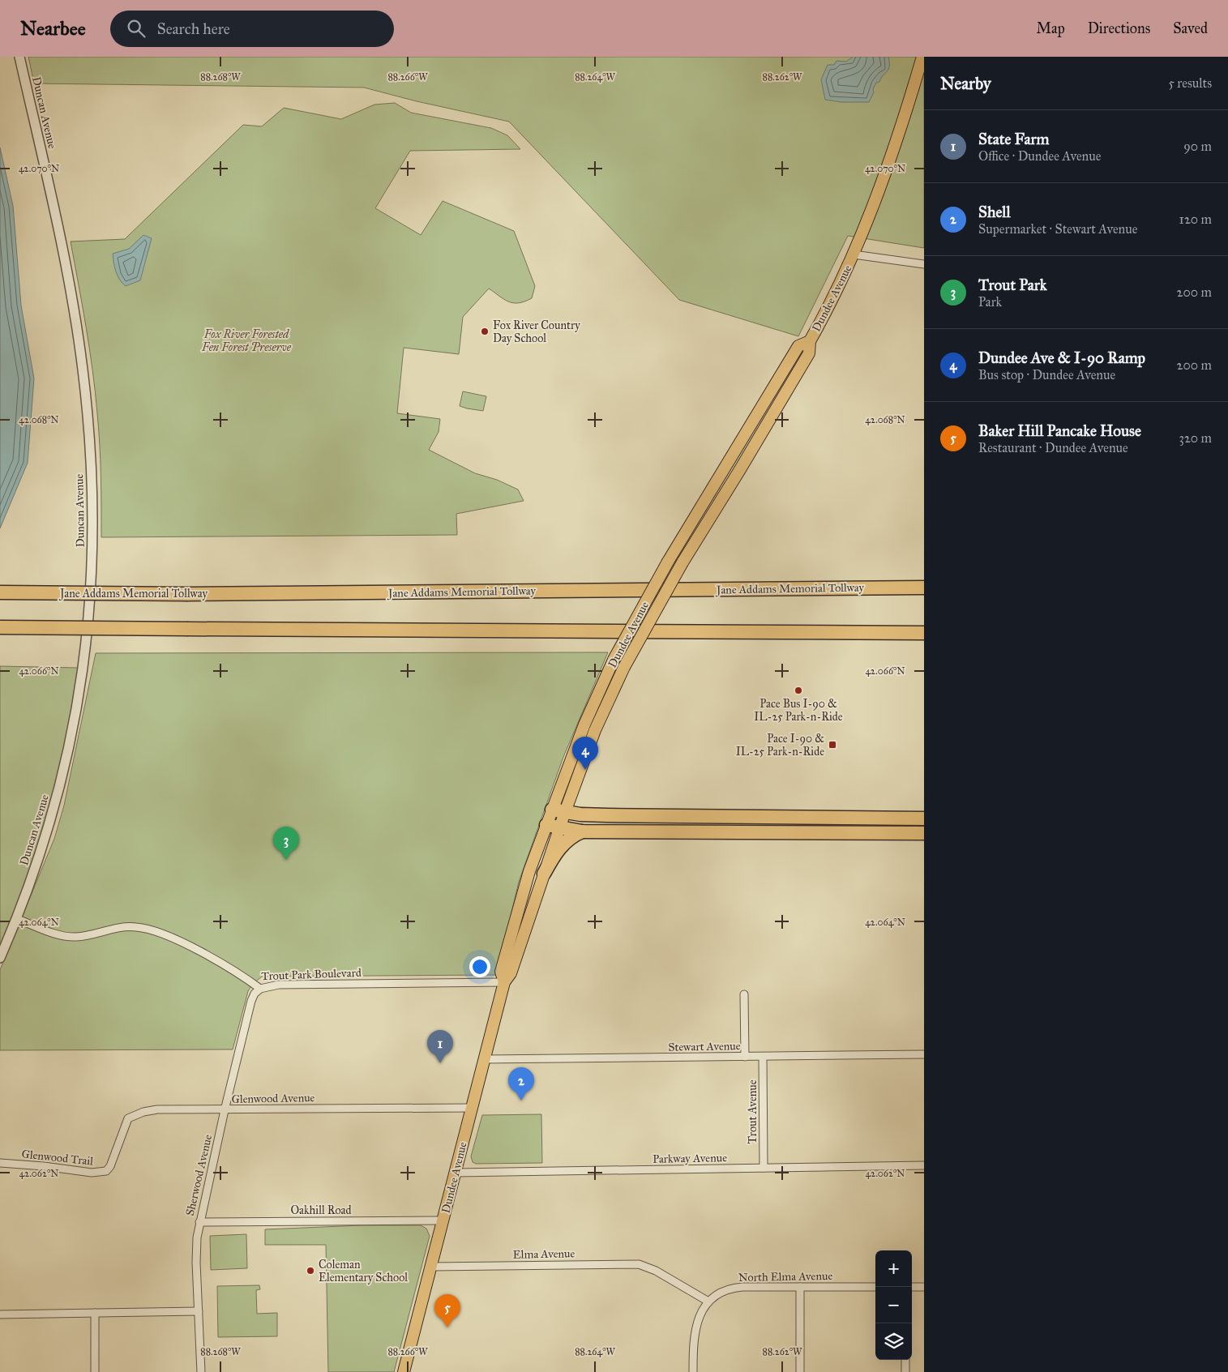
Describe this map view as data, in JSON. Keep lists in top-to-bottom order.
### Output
{
  "streets": {
    "highway": ["Jane Addams Memorial Tollway"],
    "main road": ["Dundee Avenue"],
    "street": [
      "Duncan Avenue",
      "Trout Park Boulevard",
      "Stewart Avenue",
      "Glenwood Avenue",
      "Trout Avenue",
      "Glenwood Trail",
      "Parkway Avenue",
      "Sherwood Avenue",
      "Oakhill Road",
      "Elma Avenue",
      "North Elma Avenue"
    ]
  },
  "crossings": [
    ["Duncan Avenue", "Trout Park Boulevard"],
    ["Dundee Avenue", "Trout Park Boulevard"],
    ["Dundee Avenue", "Stewart Avenue"],
    ["Dundee Avenue", "Glenwood Avenue"],
    ["Dundee Avenue", "Parkway Avenue"],
    ["Dundee Avenue", "Oakhill Road"],
    ["Dundee Avenue", "Elma Avenue"],
    ["Trout Park Boulevard", "Sherwood Avenue"],
    ["Stewart Avenue", "Trout Avenue"],
    ["Glenwood Avenue", "Glenwood Trail"],
    ["Glenwood Avenue", "Sherwood Avenue"],
    ["Trout Avenue", "Parkway Avenue"],
    ["Sherwood Avenue", "Oakhill Road"],
    ["Elma Avenue", "North Elma Avenue"]
  ],
  "parks": ["Fox River Forested Fen Forest Preserve"],
  "places": {
    "other": ["Fox River Country Day School", "Pace Bus I-90 & IL-25 Park-n-Ride", "Coleman Elementary School"],
    "transit": ["Pace I-90 & IL-25 Park-n-Ride"]
  },
  "page": {
    "header": "Nearbee",
    "search": "Search here",
    "nav": ["Map", "Directions", "Saved"],
    "heading": ["Nearby", "5 results"],
    "list": [
      {
        "mark": "1",
        "name": "State Farm",
        "note": "Office · Dundee Avenue",
        "value": "90 m"
      },
      {
        "mark": "2",
        "name": "Shell",
        "note": "Supermarket · Stewart Avenue",
        "value": "120 m"
      },
      {
        "mark": "3",
        "name": "Trout Park",
        "note": "Park",
        "value": "200 m"
      },
      {
        "mark": "4",
        "name": "Dundee Ave & I-90 Ramp",
        "note": "Bus stop · Dundee Avenue",
        "value": "200 m"
      },
      {
        "mark": "5",
        "name": "Baker Hill Pancake House",
        "note": "Restaurant · Dundee Avenue",
        "value": "320 m"
      }
    ],
    "pins": [
      "4",
      "3",
      "1",
      "2",
      "5"
    ],
    "map_buttons": ["+", "−"]
  },
  "coordinates": [
    "88.268°W",
    "88.266°W",
    "88.264°W",
    "88.262°W",
    "42.070°N",
    "42.068°N",
    "42.066°N",
    "42.064°N",
    "42.062°N"
  ]
}
